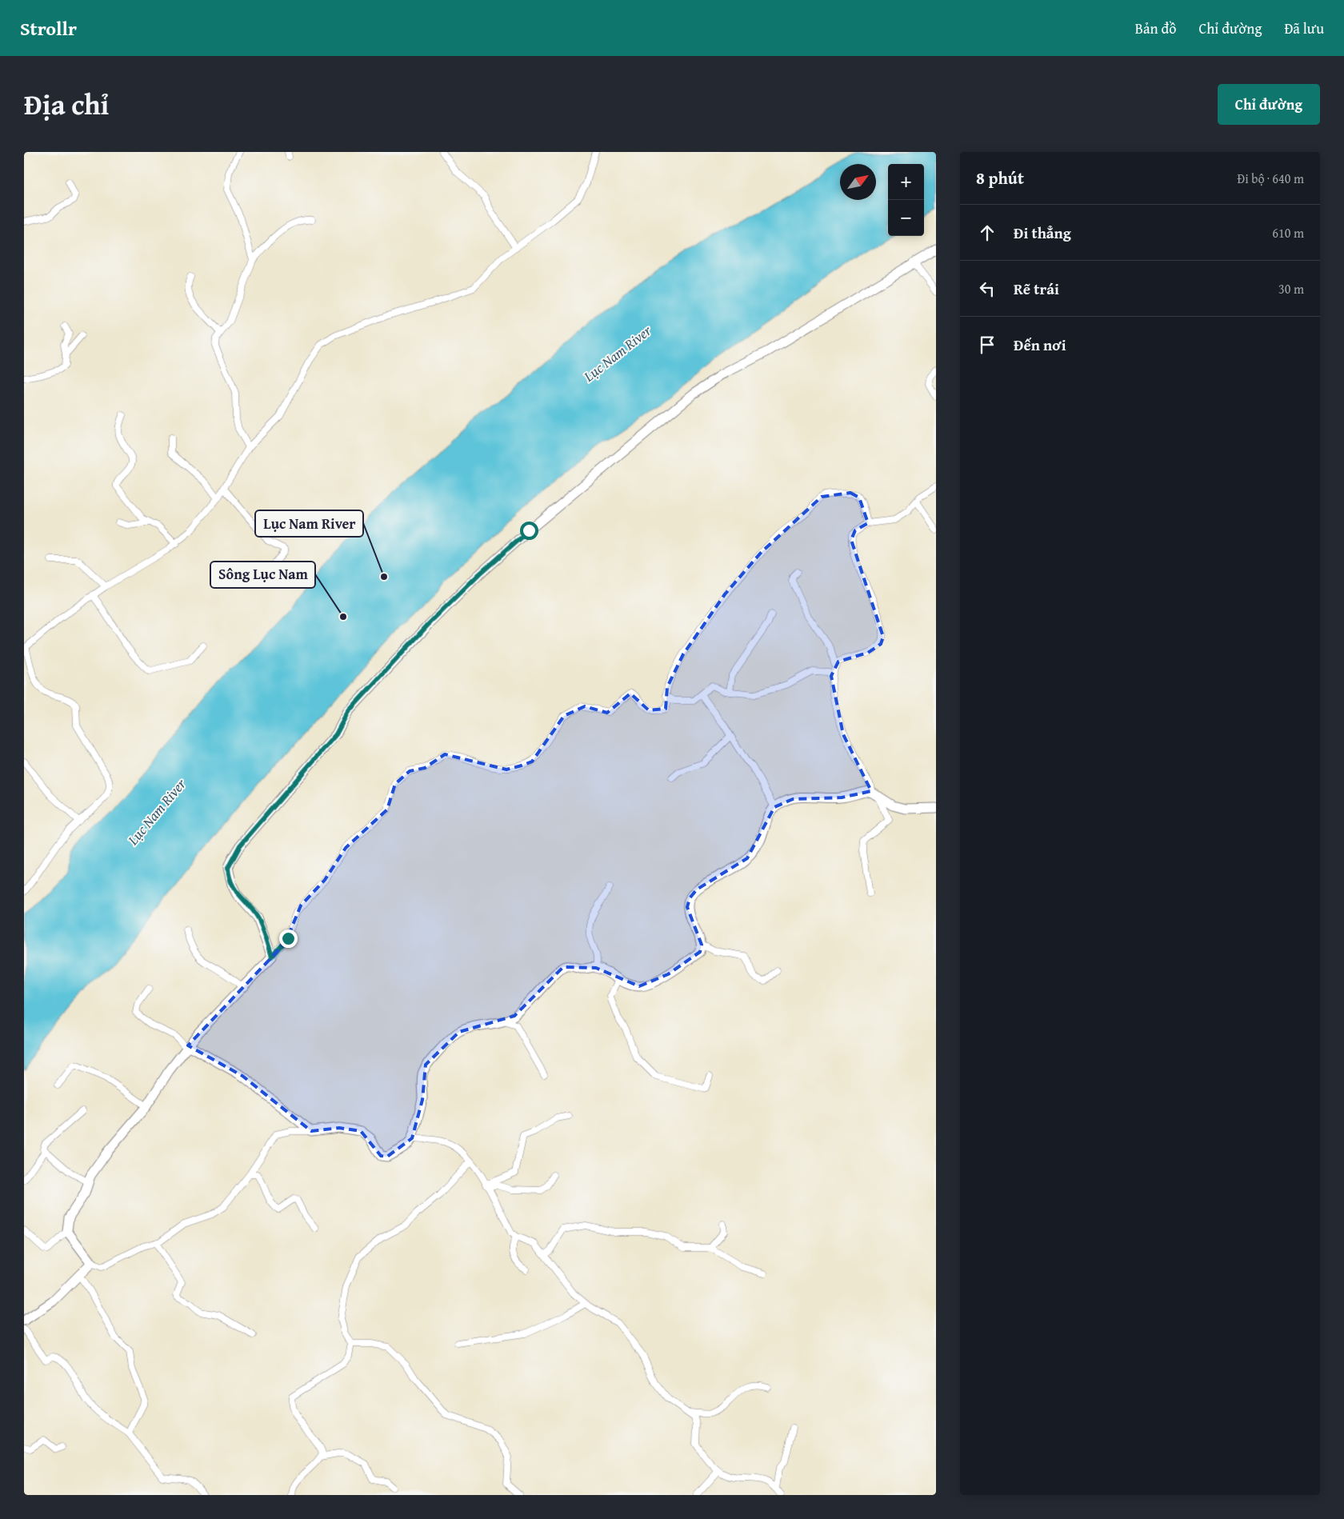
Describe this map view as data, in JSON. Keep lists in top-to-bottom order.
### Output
{
  "water": ["Lục Nam River"],
  "places": ["Lục Nam River", "Sông Lục Nam"],
  "north": "top right",
  "page": {
    "header": "Strollr",
    "nav": ["Bản đồ", "Chỉ đường", "Đã lưu"],
    "title": "Địa chỉ",
    "buttons": "Chỉ đường",
    "heading": ["8 phút", "Đi bộ · 640 m"],
    "map_buttons": ["+", "−"],
    "list": [
      ["Đi thẳng", "610 m"],
      ["Rẽ trái", "30 m"],
      "Đến nơi"
    ]
  }
}
